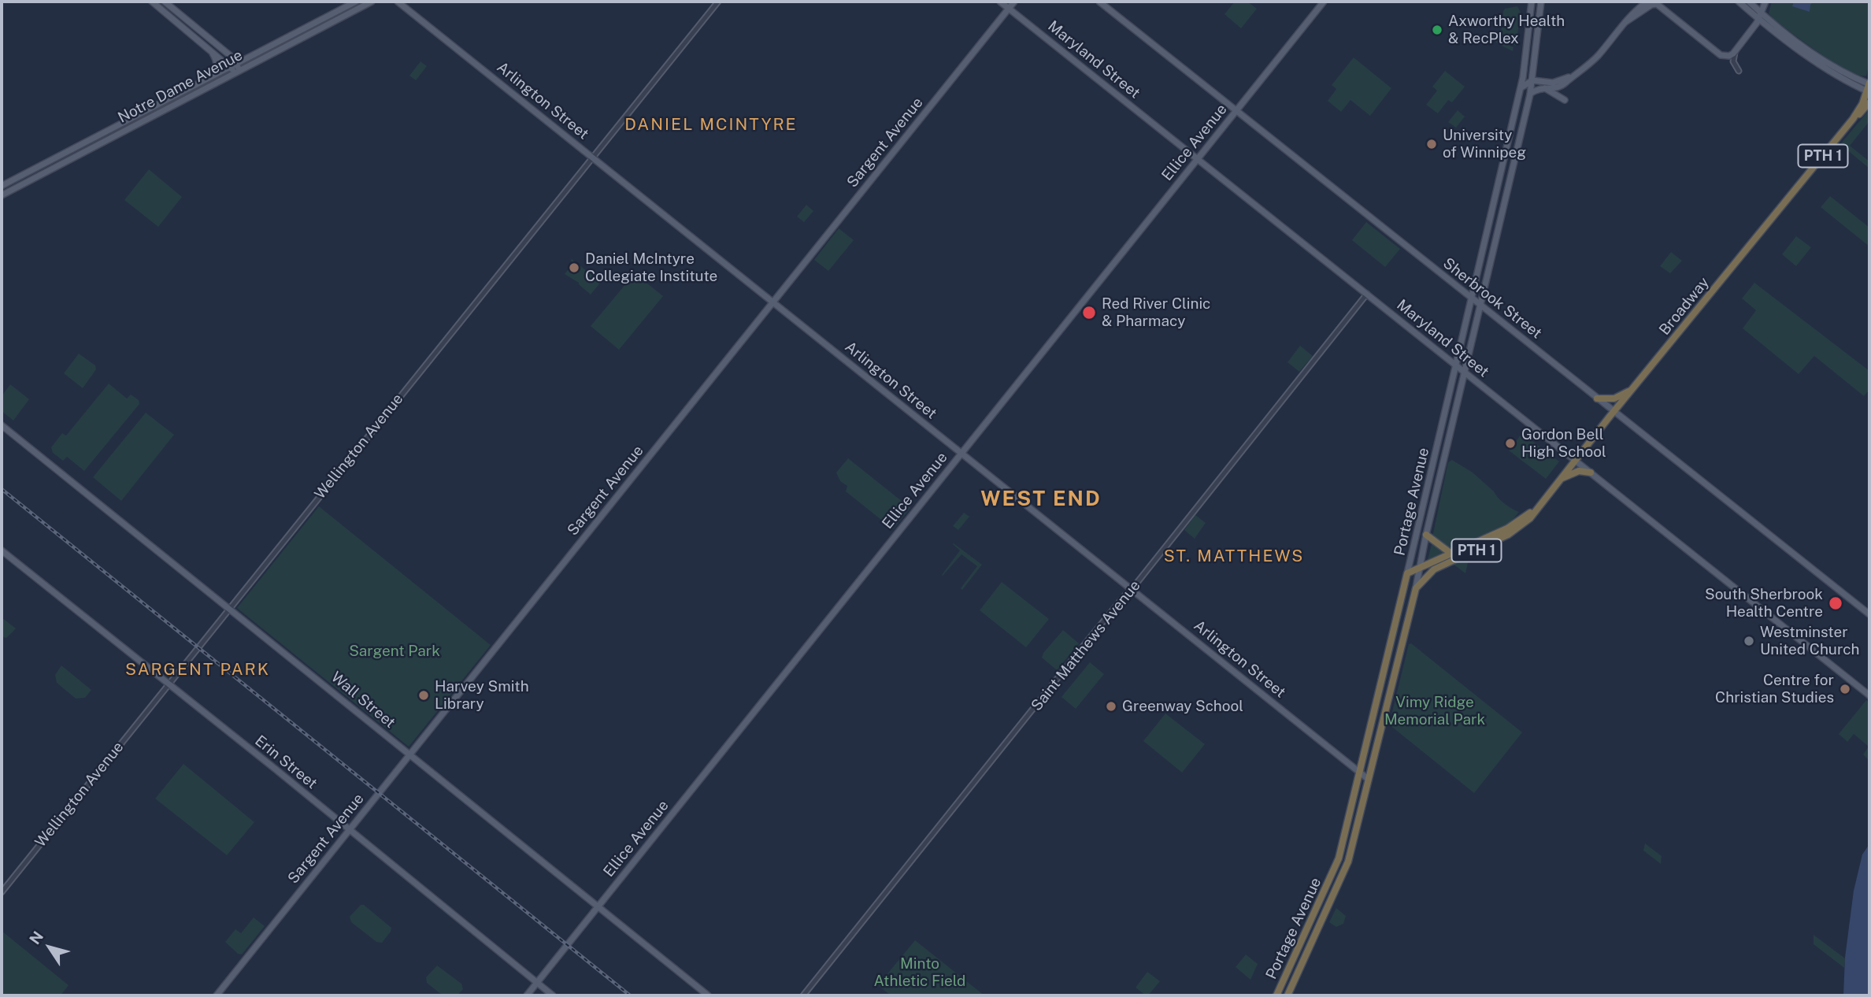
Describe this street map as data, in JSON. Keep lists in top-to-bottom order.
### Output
{
  "streets": {
    "highway": ["PTH 1", "Broadway", "Portage Avenue"],
    "main road": [
      "Maryland Street",
      "Notre Dame Avenue",
      "Arlington Street",
      "Sargent Avenue",
      "Ellice Avenue",
      "Sherbrook Street",
      "Wall Street",
      "Erin Street"
    ],
    "street": ["Wellington Avenue", "Saint Matthews Avenue"]
  },
  "crossings": [
    ["Maryland Street", "Sargent Avenue"],
    ["Maryland Street", "Ellice Avenue"],
    ["Maryland Street", "Broadway"],
    ["Maryland Street", "Portage Avenue"],
    ["Maryland Street", "Saint Matthews Avenue"],
    ["Arlington Street", "Sargent Avenue"],
    ["Arlington Street", "Ellice Avenue"],
    ["Arlington Street", "Wellington Avenue"],
    ["Arlington Street", "Portage Avenue"],
    ["Arlington Street", "Saint Matthews Avenue"],
    ["Sargent Avenue", "Wall Street"],
    ["Sargent Avenue", "Erin Street"],
    ["Ellice Avenue", "Sherbrook Street"],
    ["Ellice Avenue", "Wall Street"],
    ["Ellice Avenue", "Erin Street"],
    ["Sherbrook Street", "Broadway"],
    ["Sherbrook Street", "Portage Avenue"],
    ["Broadway", "Portage Avenue"],
    ["Wellington Avenue", "Wall Street"],
    ["Wellington Avenue", "Erin Street"]
  ],
  "districts": [
    "DANIEL MCINTYRE",
    "WEST END",
    "ST. MATTHEWS",
    "SARGENT PARK"
  ],
  "parks": ["Sargent Park", "Vimy Ridge Memorial Park", "Minto Athletic Field"],
  "places": [
    "Axworthy Health & RecPlex",
    "University of Winnipeg",
    "Daniel McIntyre Collegiate Institute",
    "Red River Clinic & Pharmacy",
    "Gordon Bell High School",
    "South Sherbrook Health Centre",
    "Westminster United Church",
    "Centre for Christian Studies",
    "Harvey Smith Library",
    "Greenway School"
  ],
  "north": "top left"
}
